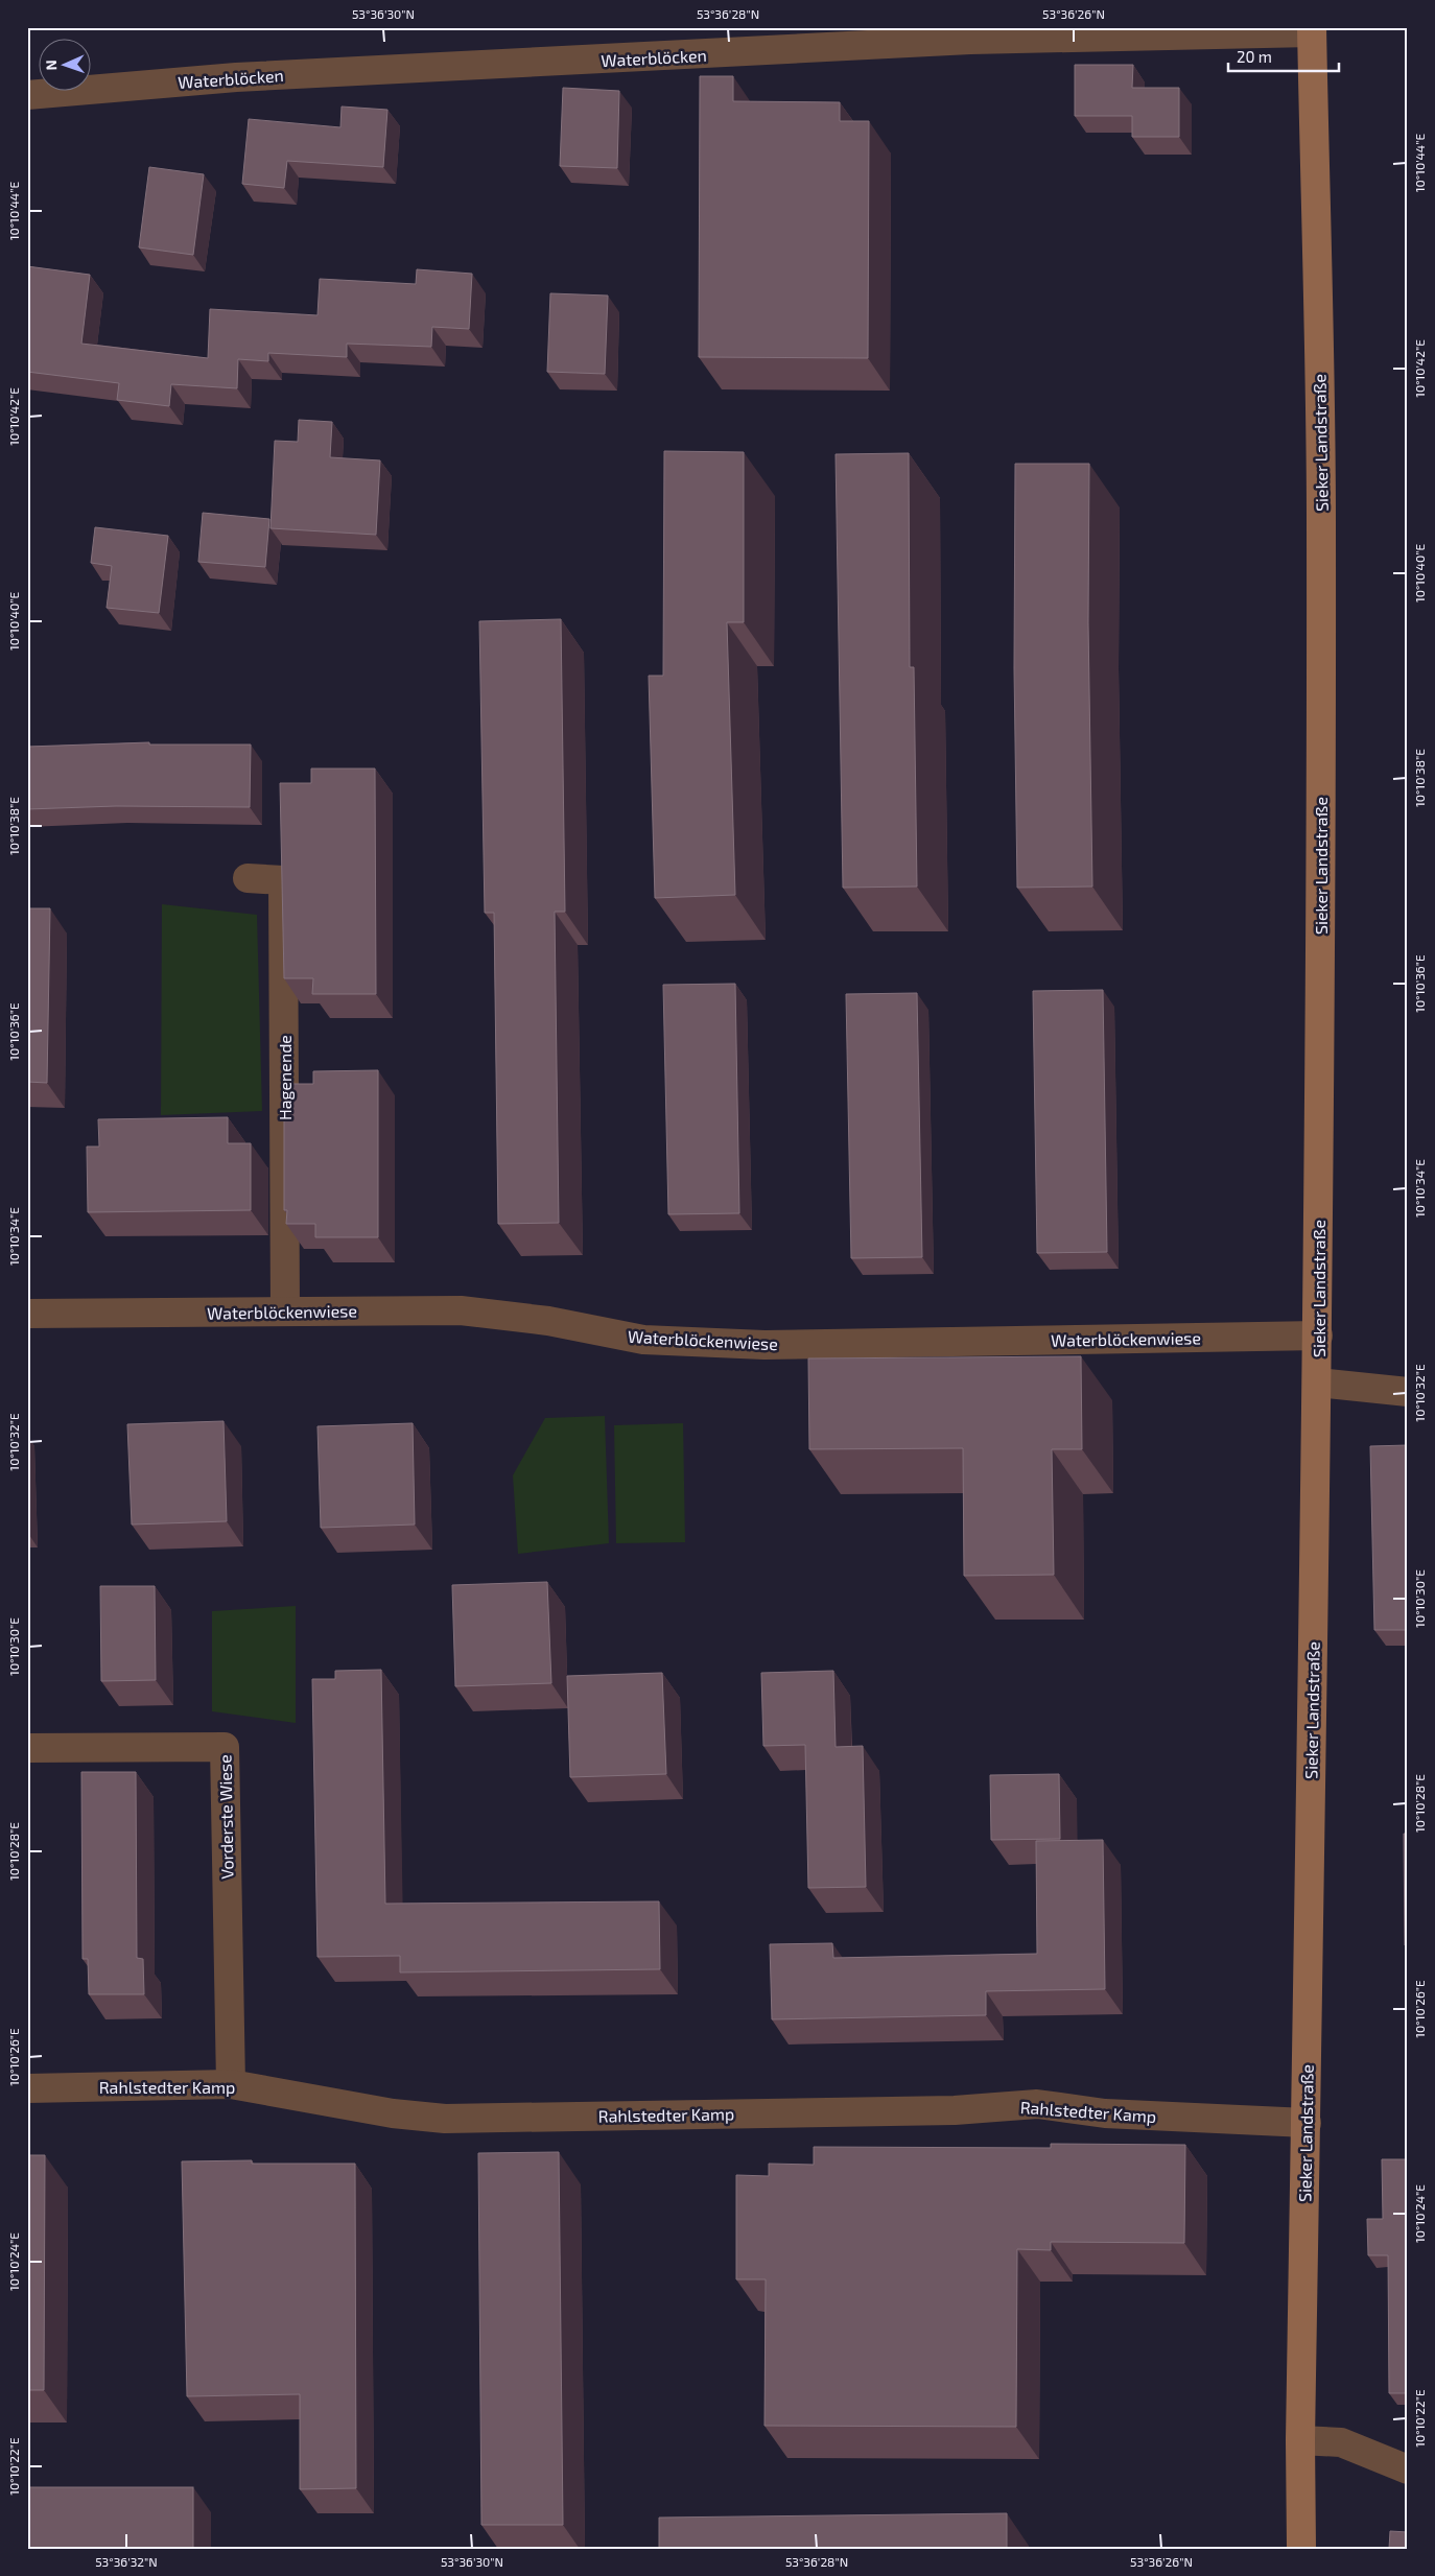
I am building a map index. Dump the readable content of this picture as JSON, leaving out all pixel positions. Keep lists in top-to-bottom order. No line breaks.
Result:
{"streets":{"main road":["Sieker Landstraße"],"street":["Waterblöcken","Hagenende","Waterblöckenwiese","Vorderste Wiese","Rahlstedter Kamp"]},"crossings":[["Waterblöcken","Sieker Landstraße"],["Sieker Landstraße","Waterblöckenwiese"],["Sieker Landstraße","Rahlstedter Kamp"],["Hagenende","Waterblöckenwiese"],["Vorderste Wiese","Rahlstedter Kamp"]],"scale_bar":"20 m","north":"left","coordinates":["53°36'30\"N","53°36'28\"N","53°36'26\"N","10°10'44\"E","10°10'42\"E","10°10'40\"E","10°10'38\"E","10°10'36\"E","10°10'34\"E","10°10'32\"E","10°10'30\"E","10°10'28\"E","10°10'26\"E","10°10'24\"E","10°10'22\"E","53°36'32\"N"]}
